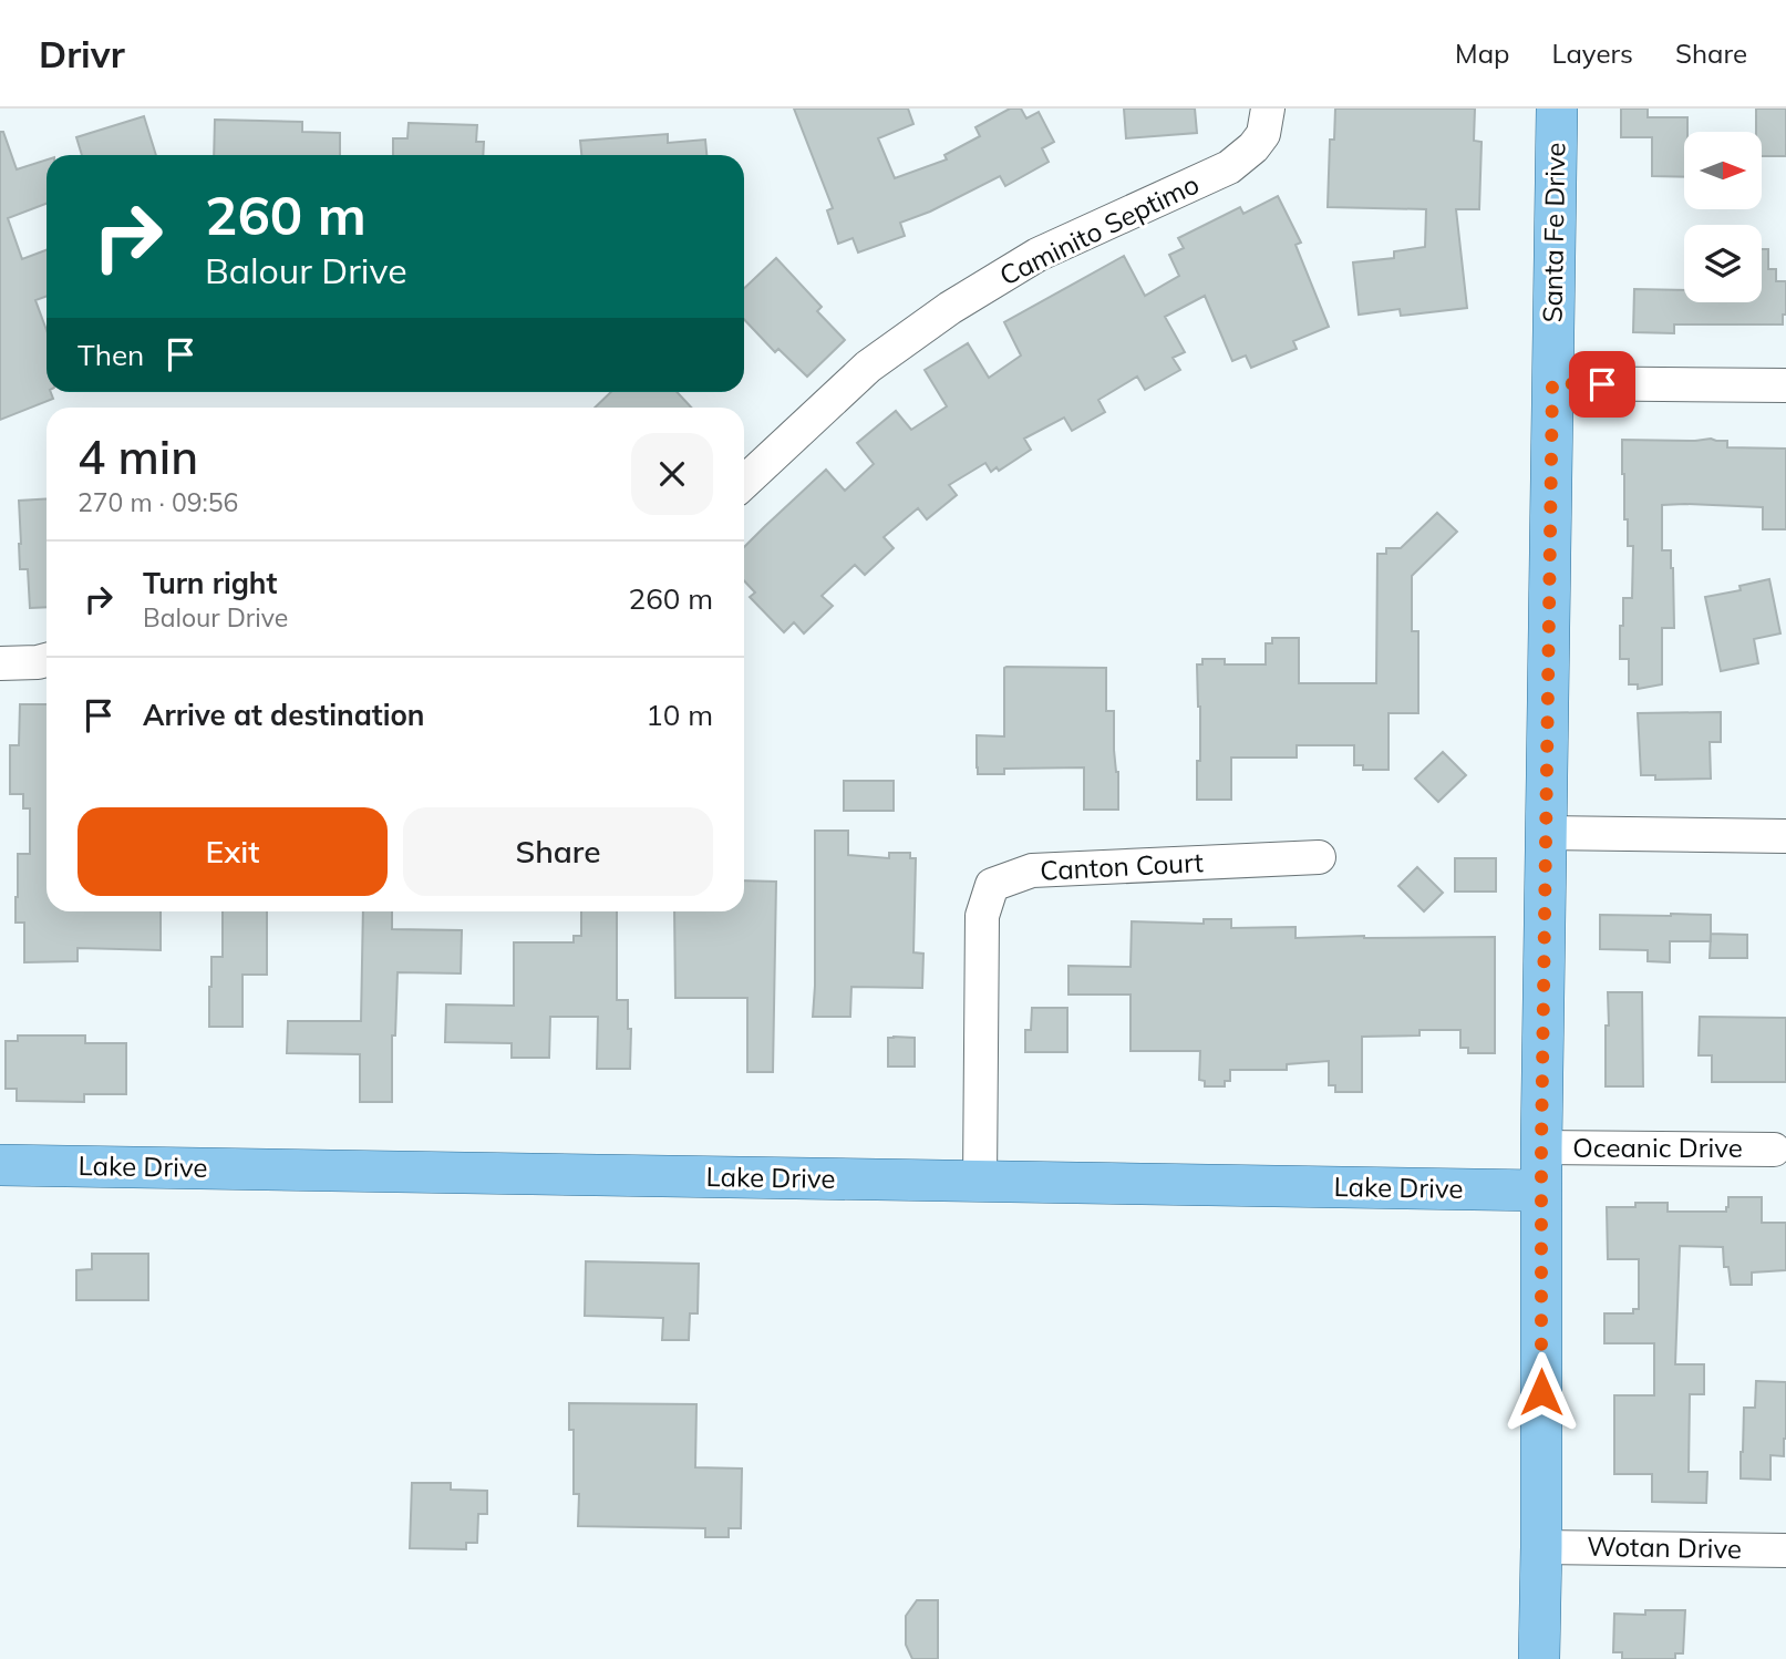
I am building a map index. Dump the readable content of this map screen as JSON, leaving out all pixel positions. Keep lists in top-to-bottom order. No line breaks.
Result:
{"streets":{"main road":["Santa Fe Drive","Lake Drive"],"street":["Caminito Septimo","Canton Court","Oceanic Drive","Wotan Drive"]},"crossings":[["Santa Fe Drive","Oceanic Drive"],["Santa Fe Drive","Lake Drive"],["Santa Fe Drive","Wotan Drive"],["Canton Court","Lake Drive"]],"north":"right","page":{"header":"Drivr","nav":["Map","Layers","Share"],"turn":["260 m","Balour Drive"],"then":"Then","heading":["4 min","270 m · 09:56"],"list":[{"name":"Turn right","note":"Balour Drive","value":"260 m"},{"name":"Arrive at destination","value":"10 m"}],"buttons":["Exit","Share"]}}
